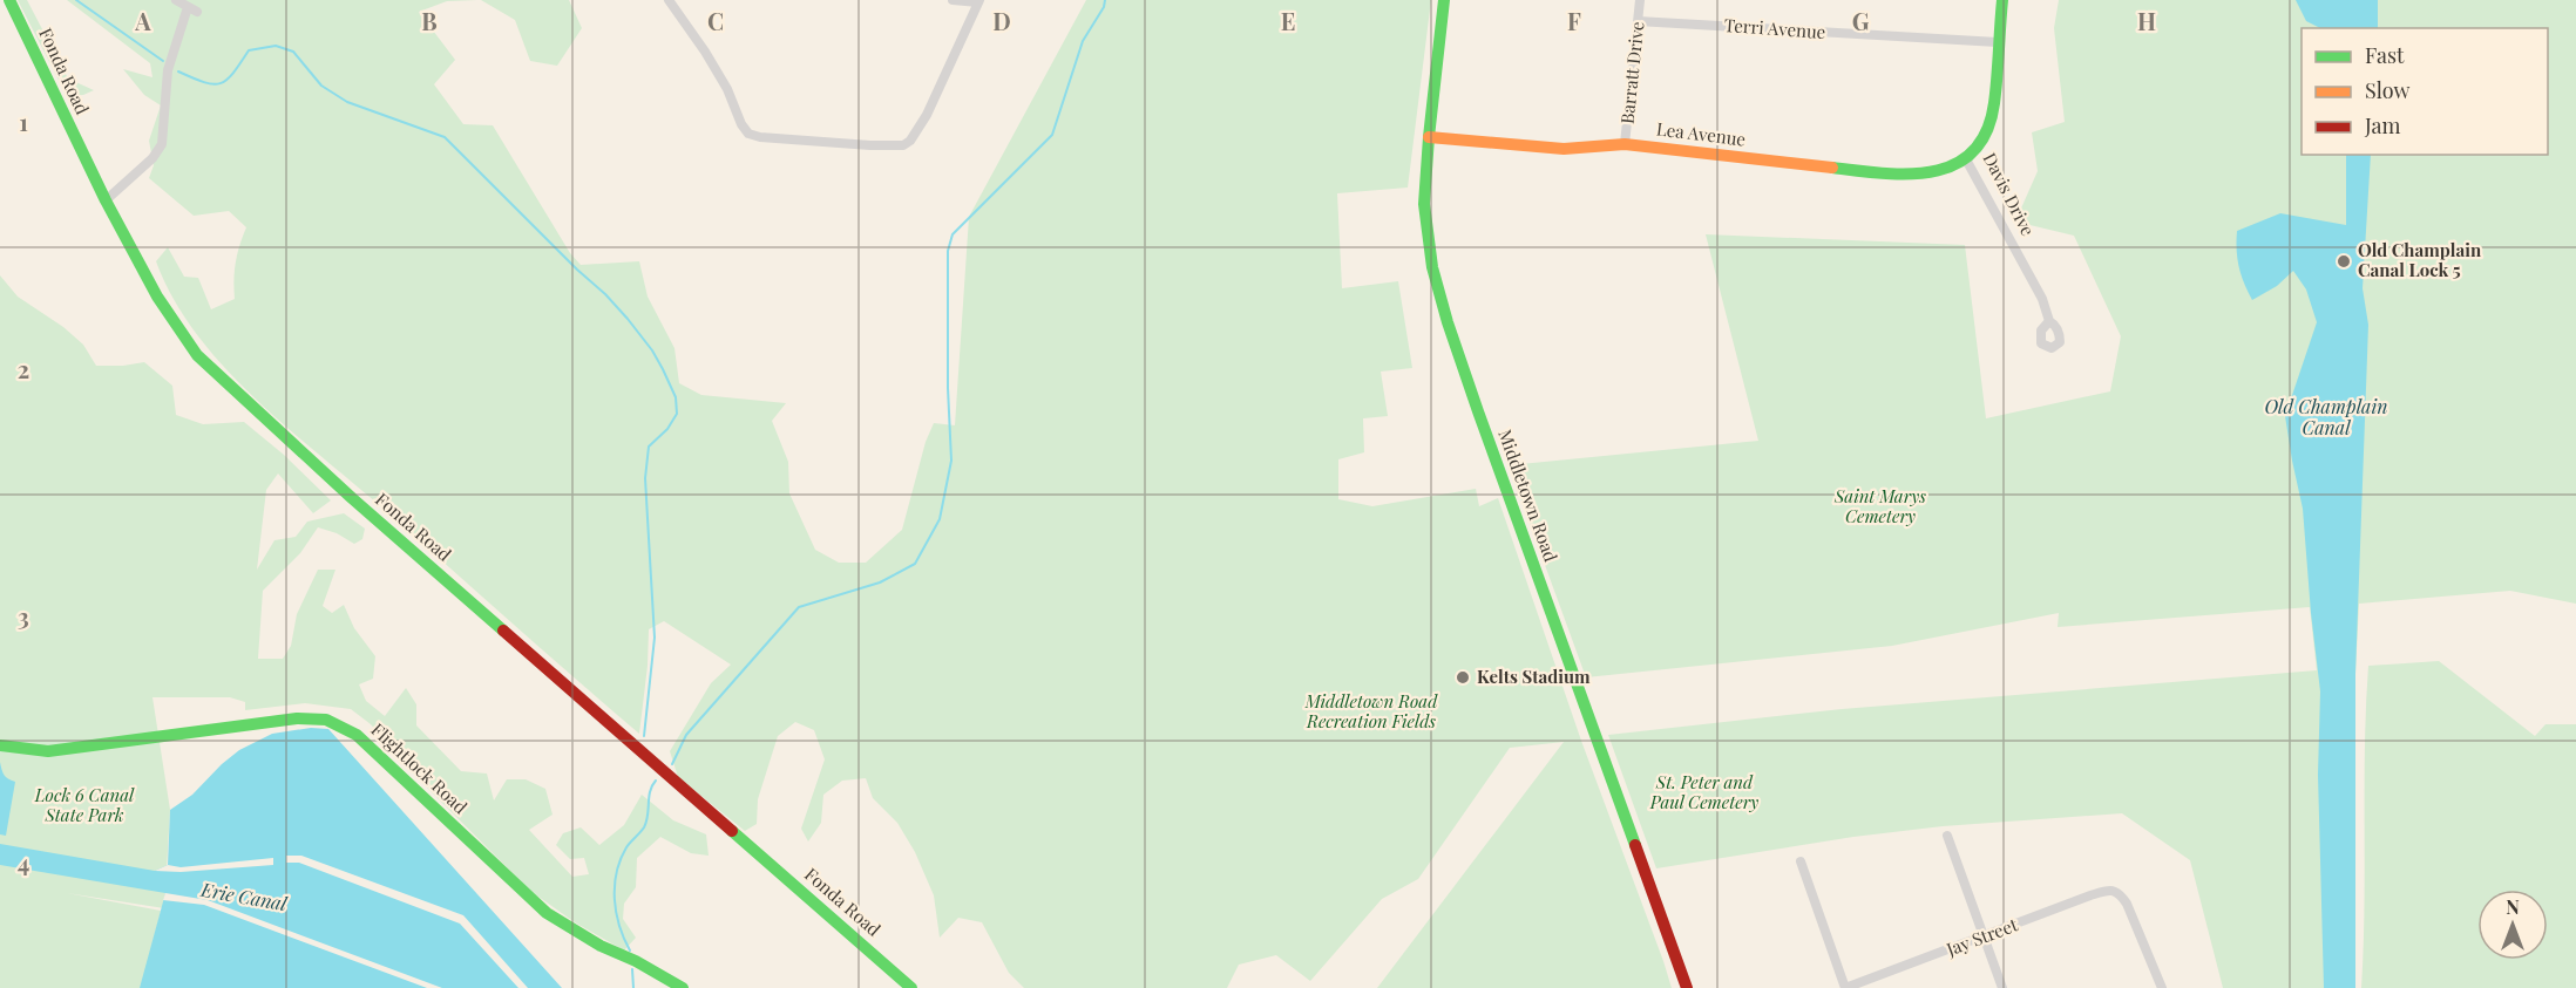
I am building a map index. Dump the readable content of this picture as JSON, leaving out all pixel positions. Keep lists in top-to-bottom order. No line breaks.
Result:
{"streets":{"street":["Terri Avenue","Fonda Road","Barratt Drive","Lea Avenue","Davis Drive","Middletown Road","Flightlock Road","Jay Street"]},"crossings":[["Terri Avenue","Barratt Drive"],["Terri Avenue","Davis Drive"],["Barratt Drive","Lea Avenue"],["Lea Avenue","Davis Drive"],["Lea Avenue","Middletown Road"]],"water":["Old Champlain Canal","Erie Canal"],"parks":["Saint Marys Cemetery","Middletown Road Recreation Fields","St. Peter and Paul Cemetery","Lock 6 Canal State Park"],"places":["Old Champlain Canal Lock 5","Kelts Stadium"],"legend":["Fast","Slow","Jam"],"north":"top","grid":{"columns":["A","B","C","D","E","F","G","H"],"rows":["1","2","3","4"]}}
